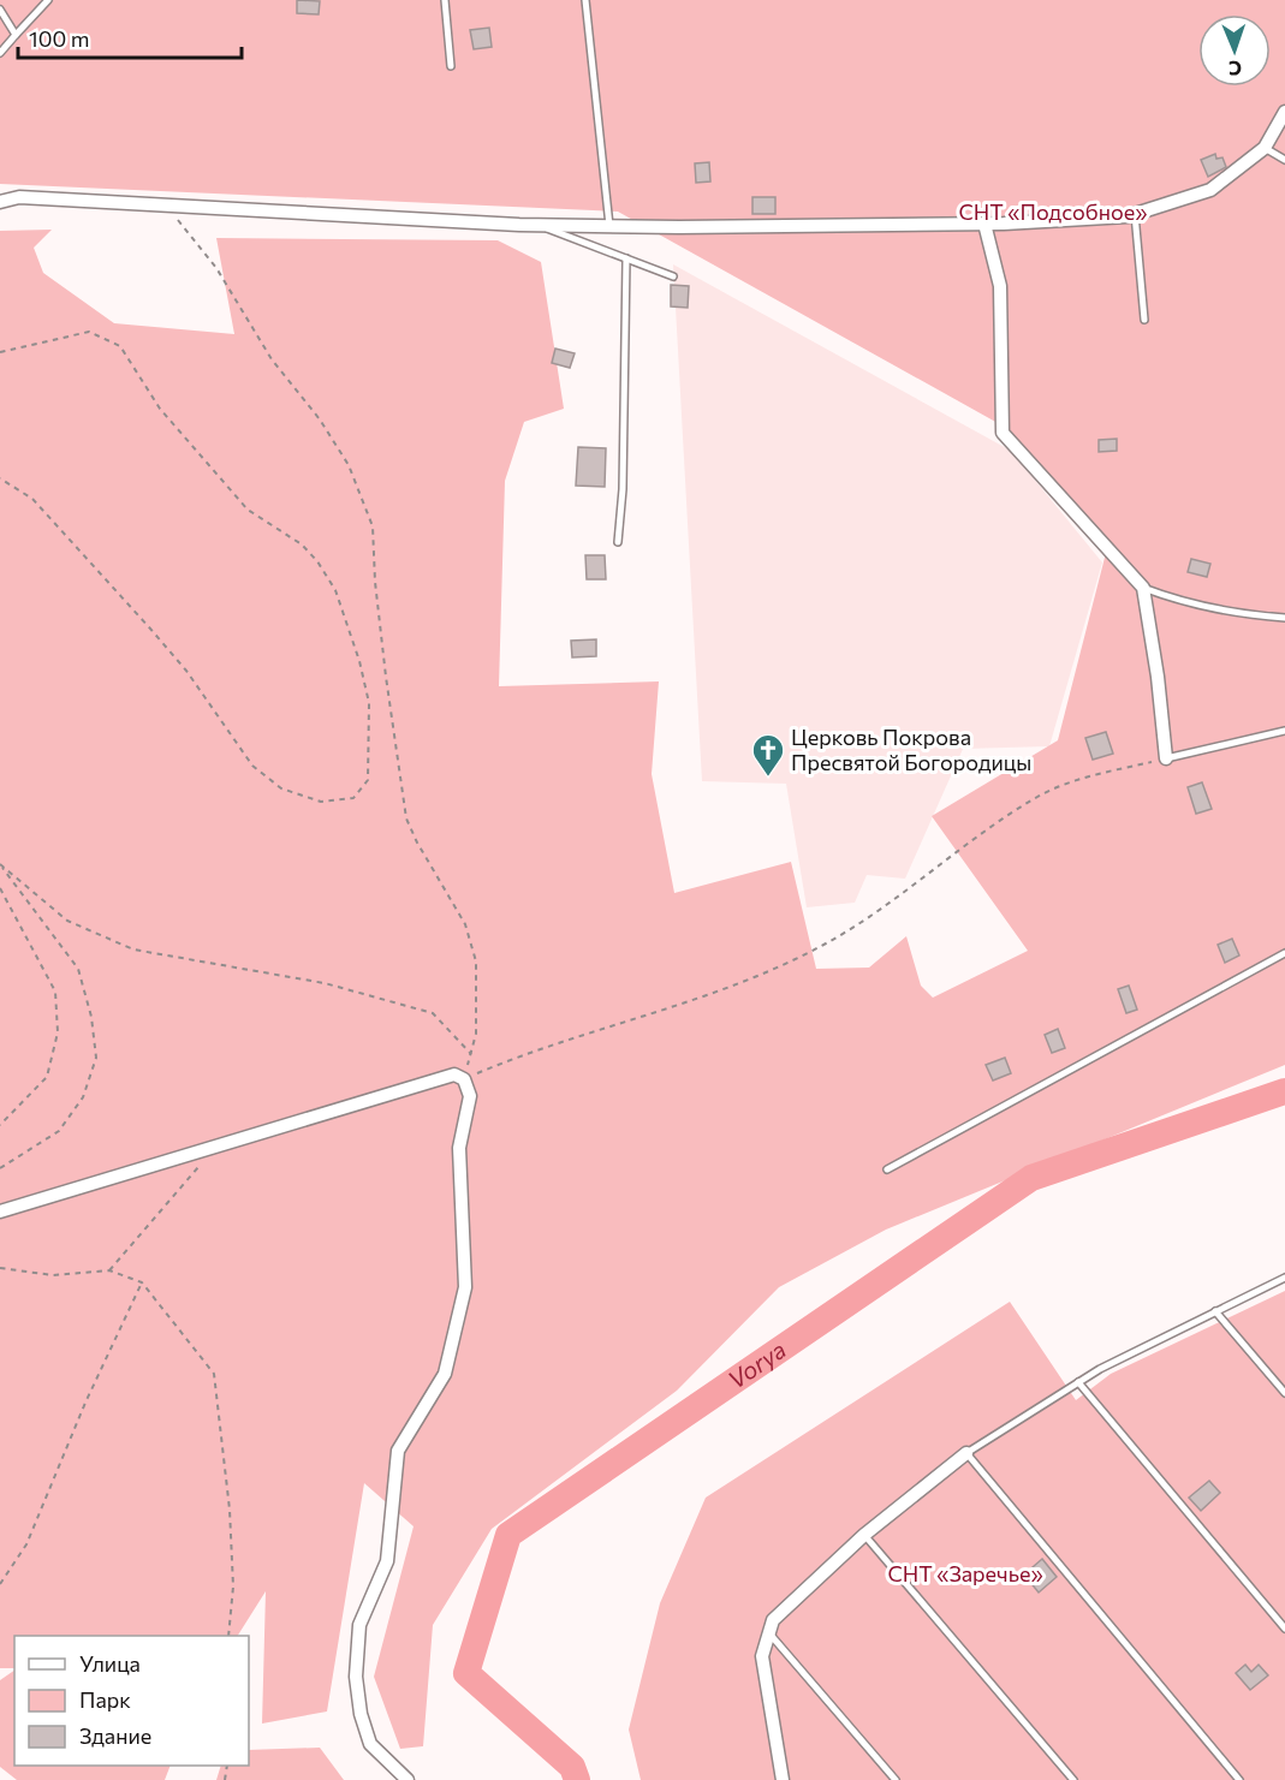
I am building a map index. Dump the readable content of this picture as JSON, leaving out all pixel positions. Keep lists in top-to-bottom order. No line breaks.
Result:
{"water":["Vorya"],"parks":["СНТ «Подсобное»","СНТ «Заречье»"],"places":{"church":["Церковь Покрова Пресвятой Богородицы"]},"legend":["Улица","Парк","Здание"],"scale_bar":"100 m","north":"bottom"}
